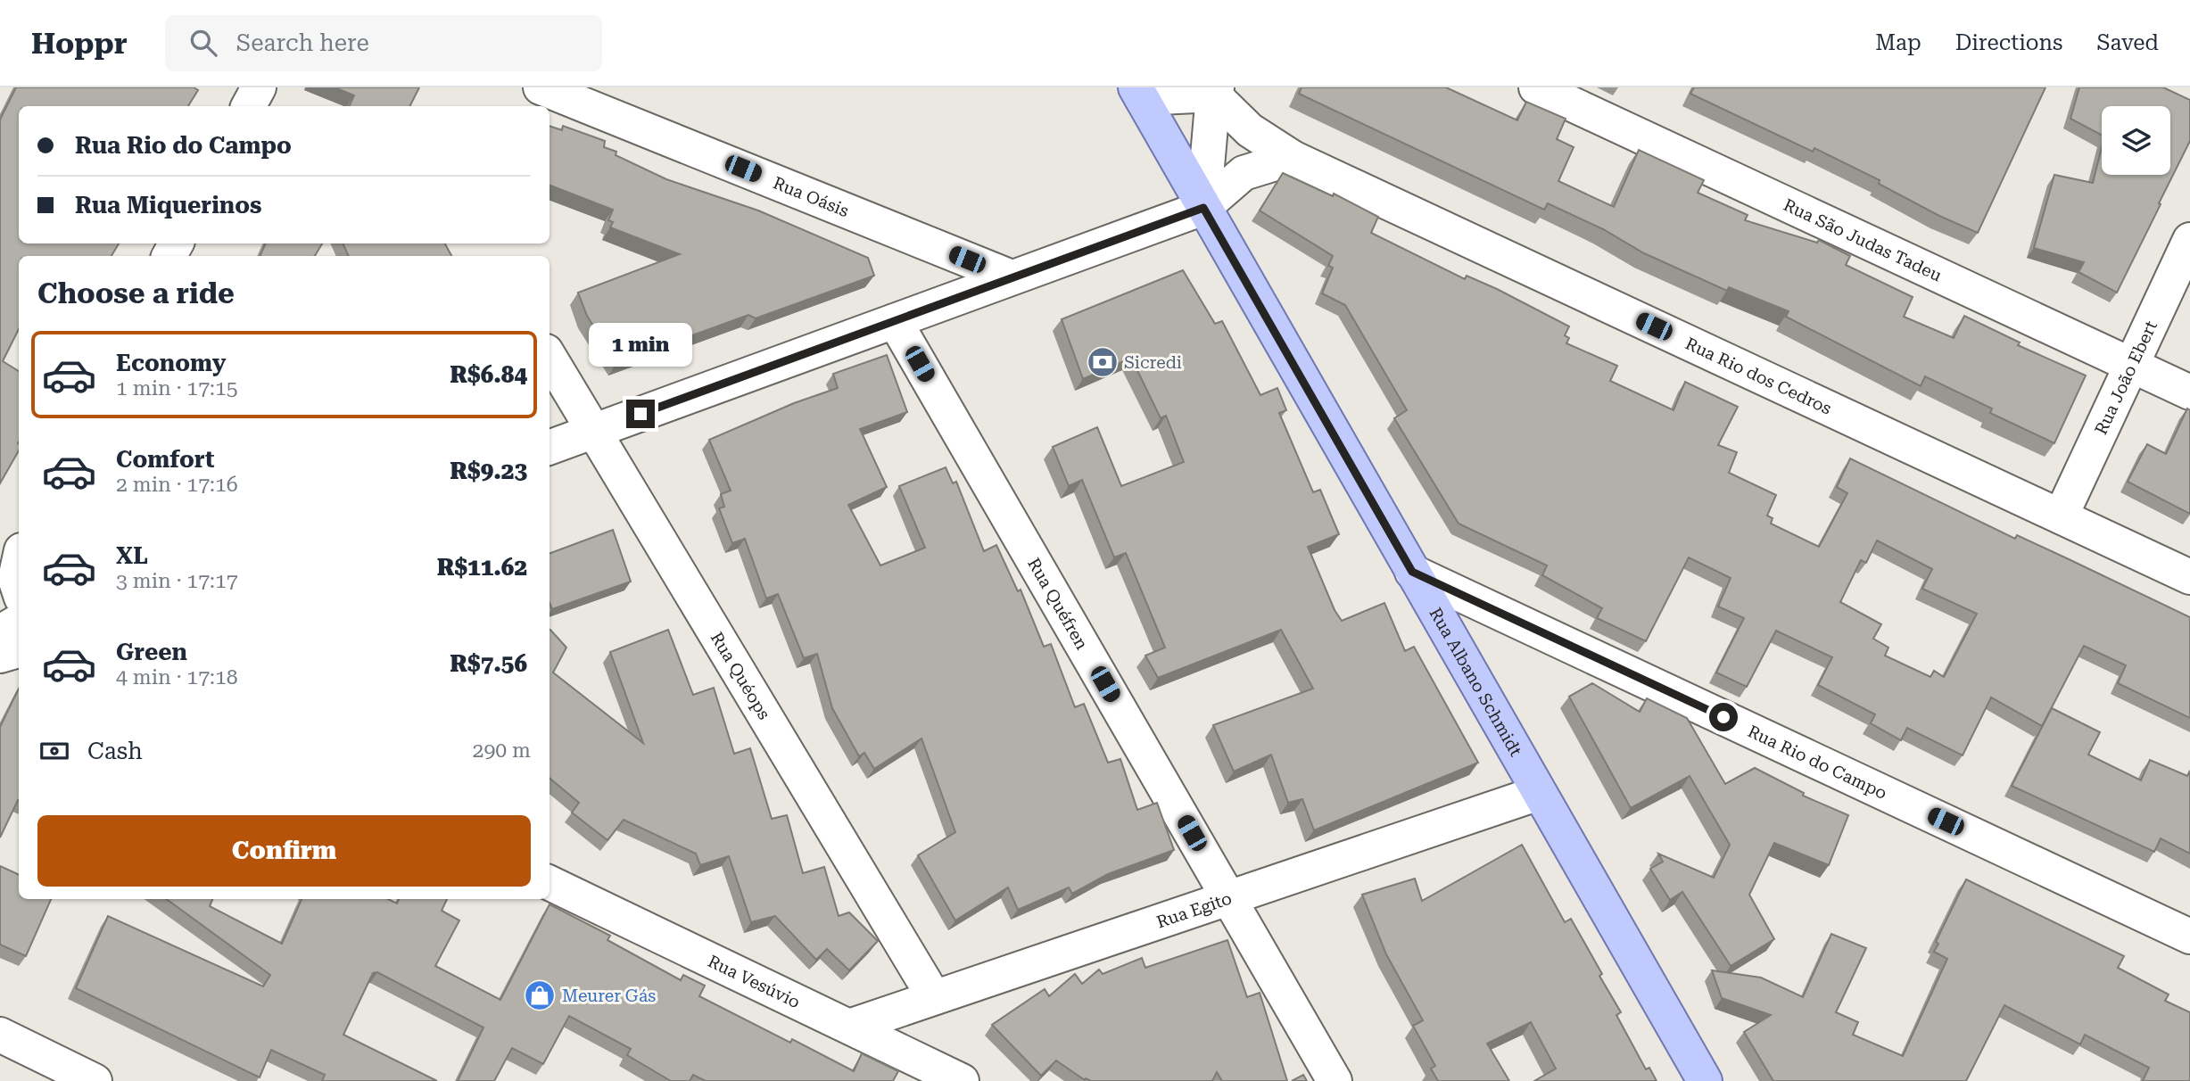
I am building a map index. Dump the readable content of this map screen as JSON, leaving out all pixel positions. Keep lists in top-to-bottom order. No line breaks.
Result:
{"streets":{"main road":["Rua Albano Schmidt"],"street":["Rua Oásis","Rua São Judas Tadeu","Rua Rio dos Cedros","Rua João Ebert","Rua Quéfren","Rua Quéops","Rua Rio do Campo","Rua Egito","Rua Vesúvio"]},"crossings":[["Rua São Judas Tadeu","Rua João Ebert"],["Rua Rio dos Cedros","Rua João Ebert"],["Rua Quéfren","Rua Egito"],["Rua Quéops","Rua Egito"],["Rua Albano Schmidt","Rua Rio do Campo"],["Rua Albano Schmidt","Rua Egito"],["Rua Egito","Rua Vesúvio"]],"places":{"bank":["Sicredi"],"shop":["Meurer Gás"]},"page":{"header":"Hoppr","search":"Search here","nav":["Map","Directions","Saved"],"banner":["Rua Rio do Campo","Rua Miquerinos"],"heading":"Choose a ride","bubble":"1 min","list":[{"name":"Economy","note":"1 min · 17:15","value":"R$6.84"},{"name":"Comfort","note":"2 min · 17:16","value":"R$9.23"},{"name":"XL","note":"3 min · 17:17","value":"R$11.62"},{"name":"Green","note":"4 min · 17:18","value":"R$7.56"}],"pay":["Cash","290 m"],"buttons":"Confirm"}}
